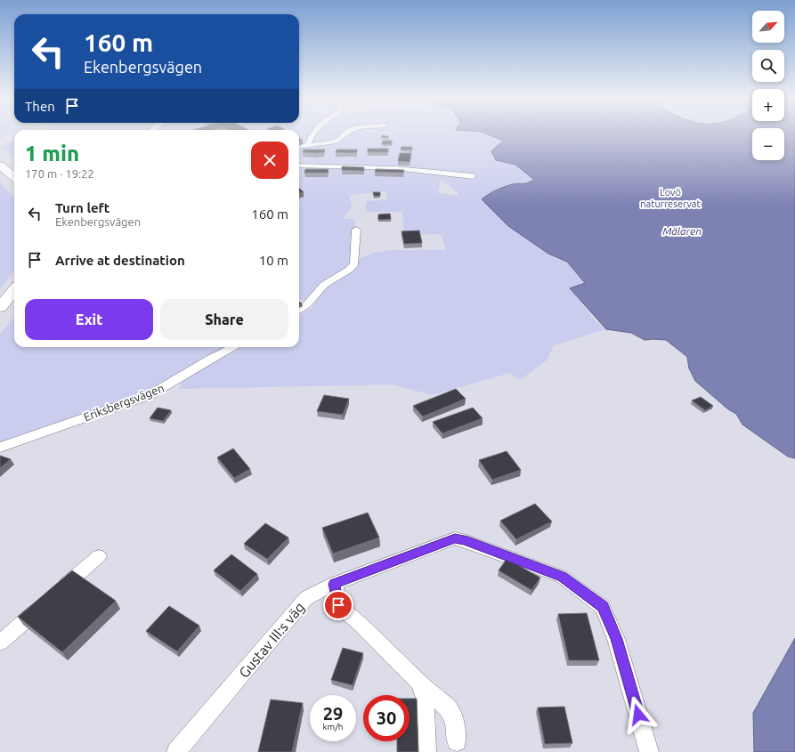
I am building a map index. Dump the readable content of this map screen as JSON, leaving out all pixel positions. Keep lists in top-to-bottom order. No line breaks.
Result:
{"streets":{"street":["Eriksbergsvägen","Gustav III:s väg"]},"water":["Mälaren"],"parks":["Lovö naturreservat"],"north":"top right","page":{"map_buttons":["+","−"],"turn":["160 m","Ekenbergsvägen"],"then":"Then","heading":["1 min","170 m · 19:22"],"list":[{"name":"Turn left","note":"Ekenbergsvägen","value":"160 m"},{"name":"Arrive at destination","value":"10 m"}],"buttons":["Exit","Share"],"speed":"29 km/h","limit":"30"}}
